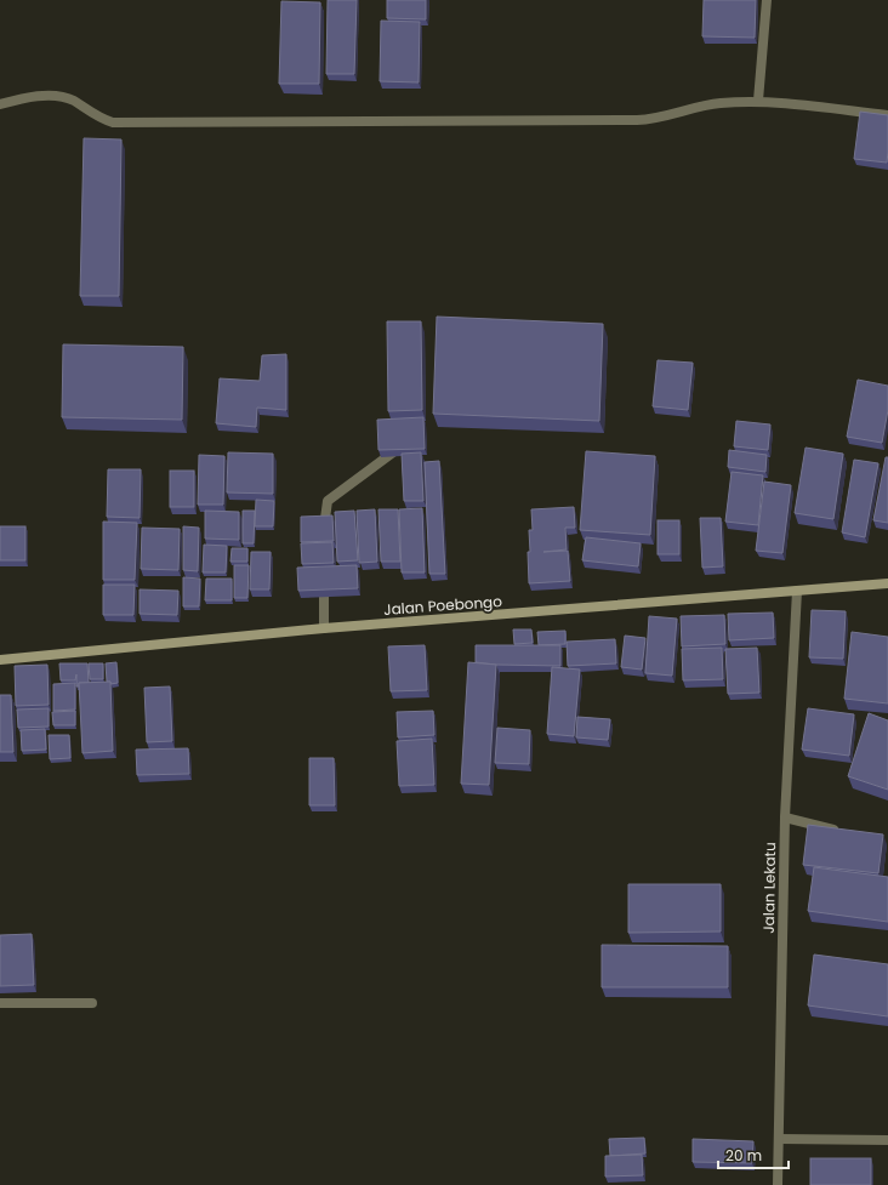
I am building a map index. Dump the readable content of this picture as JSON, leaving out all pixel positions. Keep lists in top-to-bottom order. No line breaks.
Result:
{"streets":{"main road":["Jalan Poebongo"],"street":["Jalan Lekatu"]},"crossings":[["Jalan Poebongo","Jalan Lekatu"]],"scale_bar":"20 m"}
